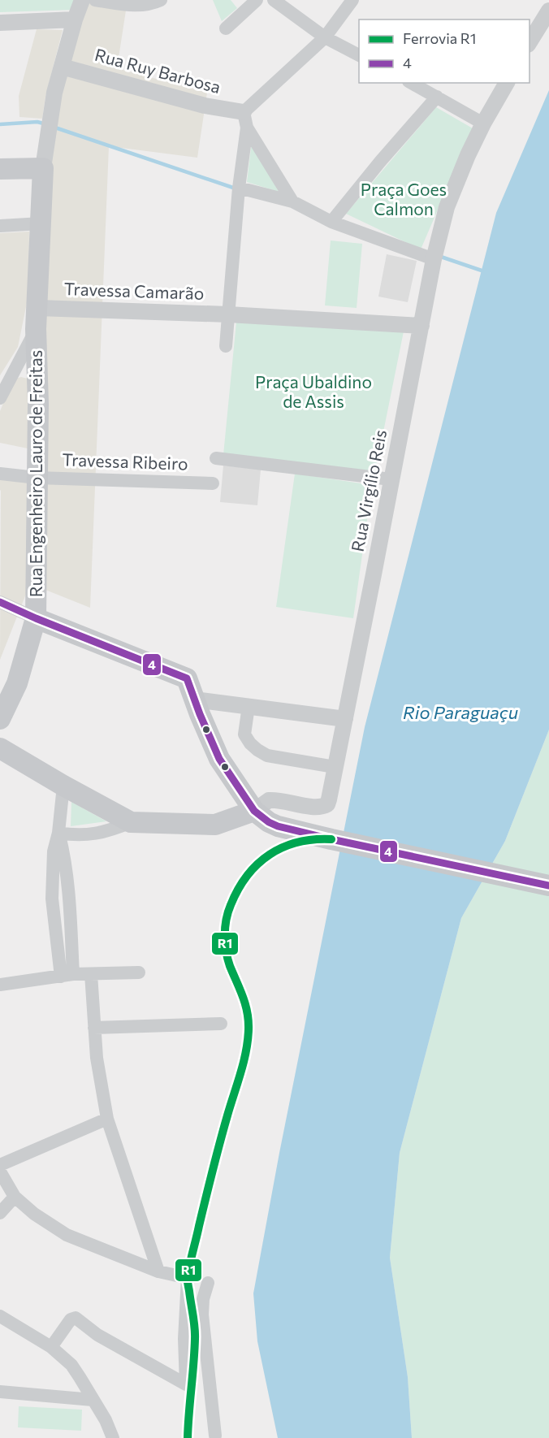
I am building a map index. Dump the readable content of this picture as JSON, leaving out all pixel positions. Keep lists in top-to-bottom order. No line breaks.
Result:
{"streets":{"main road":["Rua Engenheiro Lauro de Freitas"],"street":["Rua Ruy Barbosa","Travessa Camarão","Travessa Ribeiro","Rua Virgílio Reis"]},"crossings":[["Travessa Camarão","Rua Engenheiro Lauro de Freitas"],["Travessa Ribeiro","Rua Engenheiro Lauro de Freitas"]],"water":["Rio Paraguaçu"],"parks":["Praça Goes Calmon","Praça Ubaldino de Assis"],"lines":["transit line 4","rail line R1"],"legend":["Ferrovia R1","4"]}
